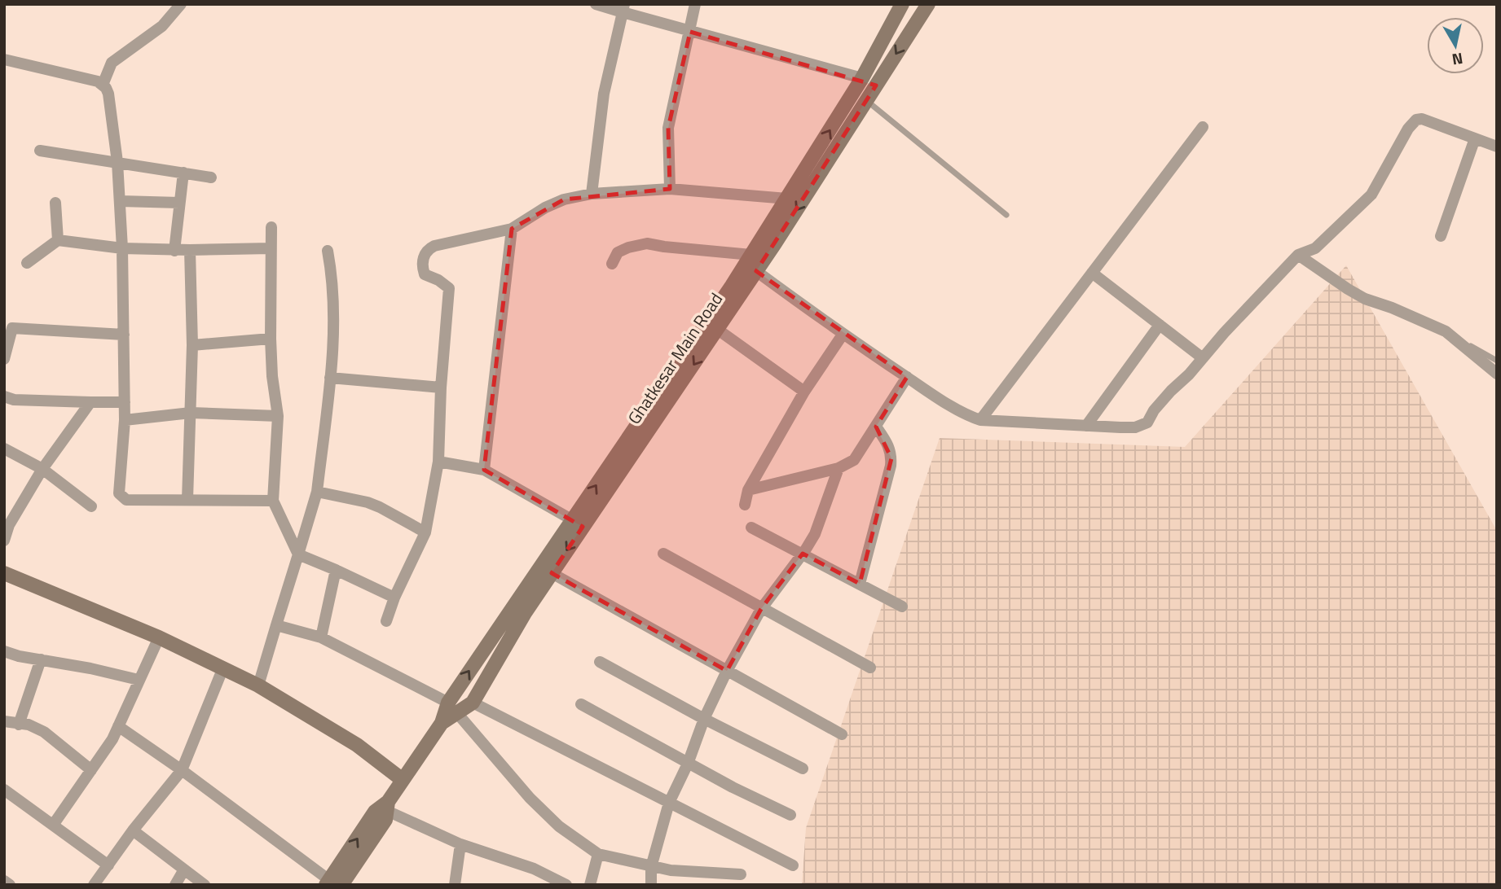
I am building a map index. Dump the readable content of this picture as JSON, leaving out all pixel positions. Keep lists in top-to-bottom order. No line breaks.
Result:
{"streets":{"main road":["Ghatkesar Main Road"]},"north":"bottom"}
